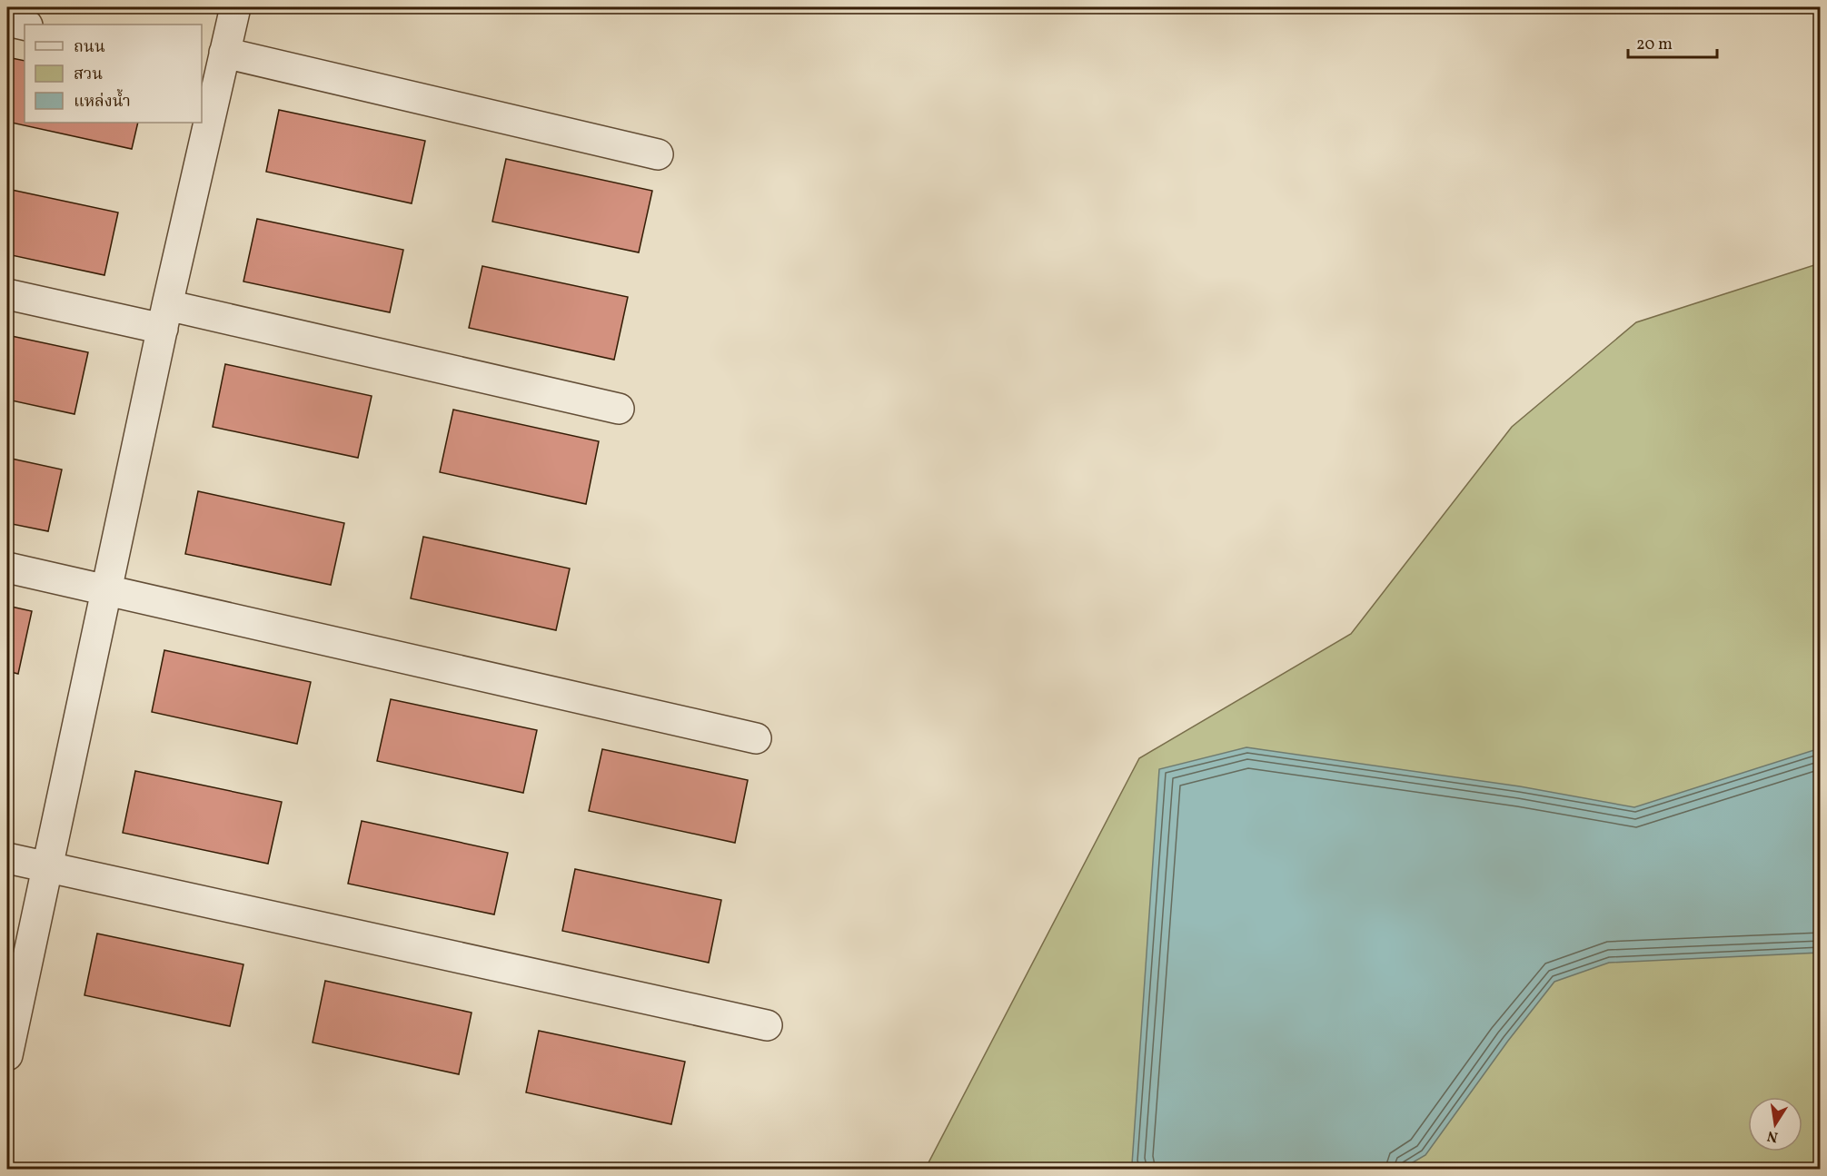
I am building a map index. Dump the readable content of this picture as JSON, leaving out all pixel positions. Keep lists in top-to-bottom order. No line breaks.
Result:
{"legend":["ถนน","สวน","แหล่งน้ำ"],"scale_bar":"20 m","north":"bottom"}
